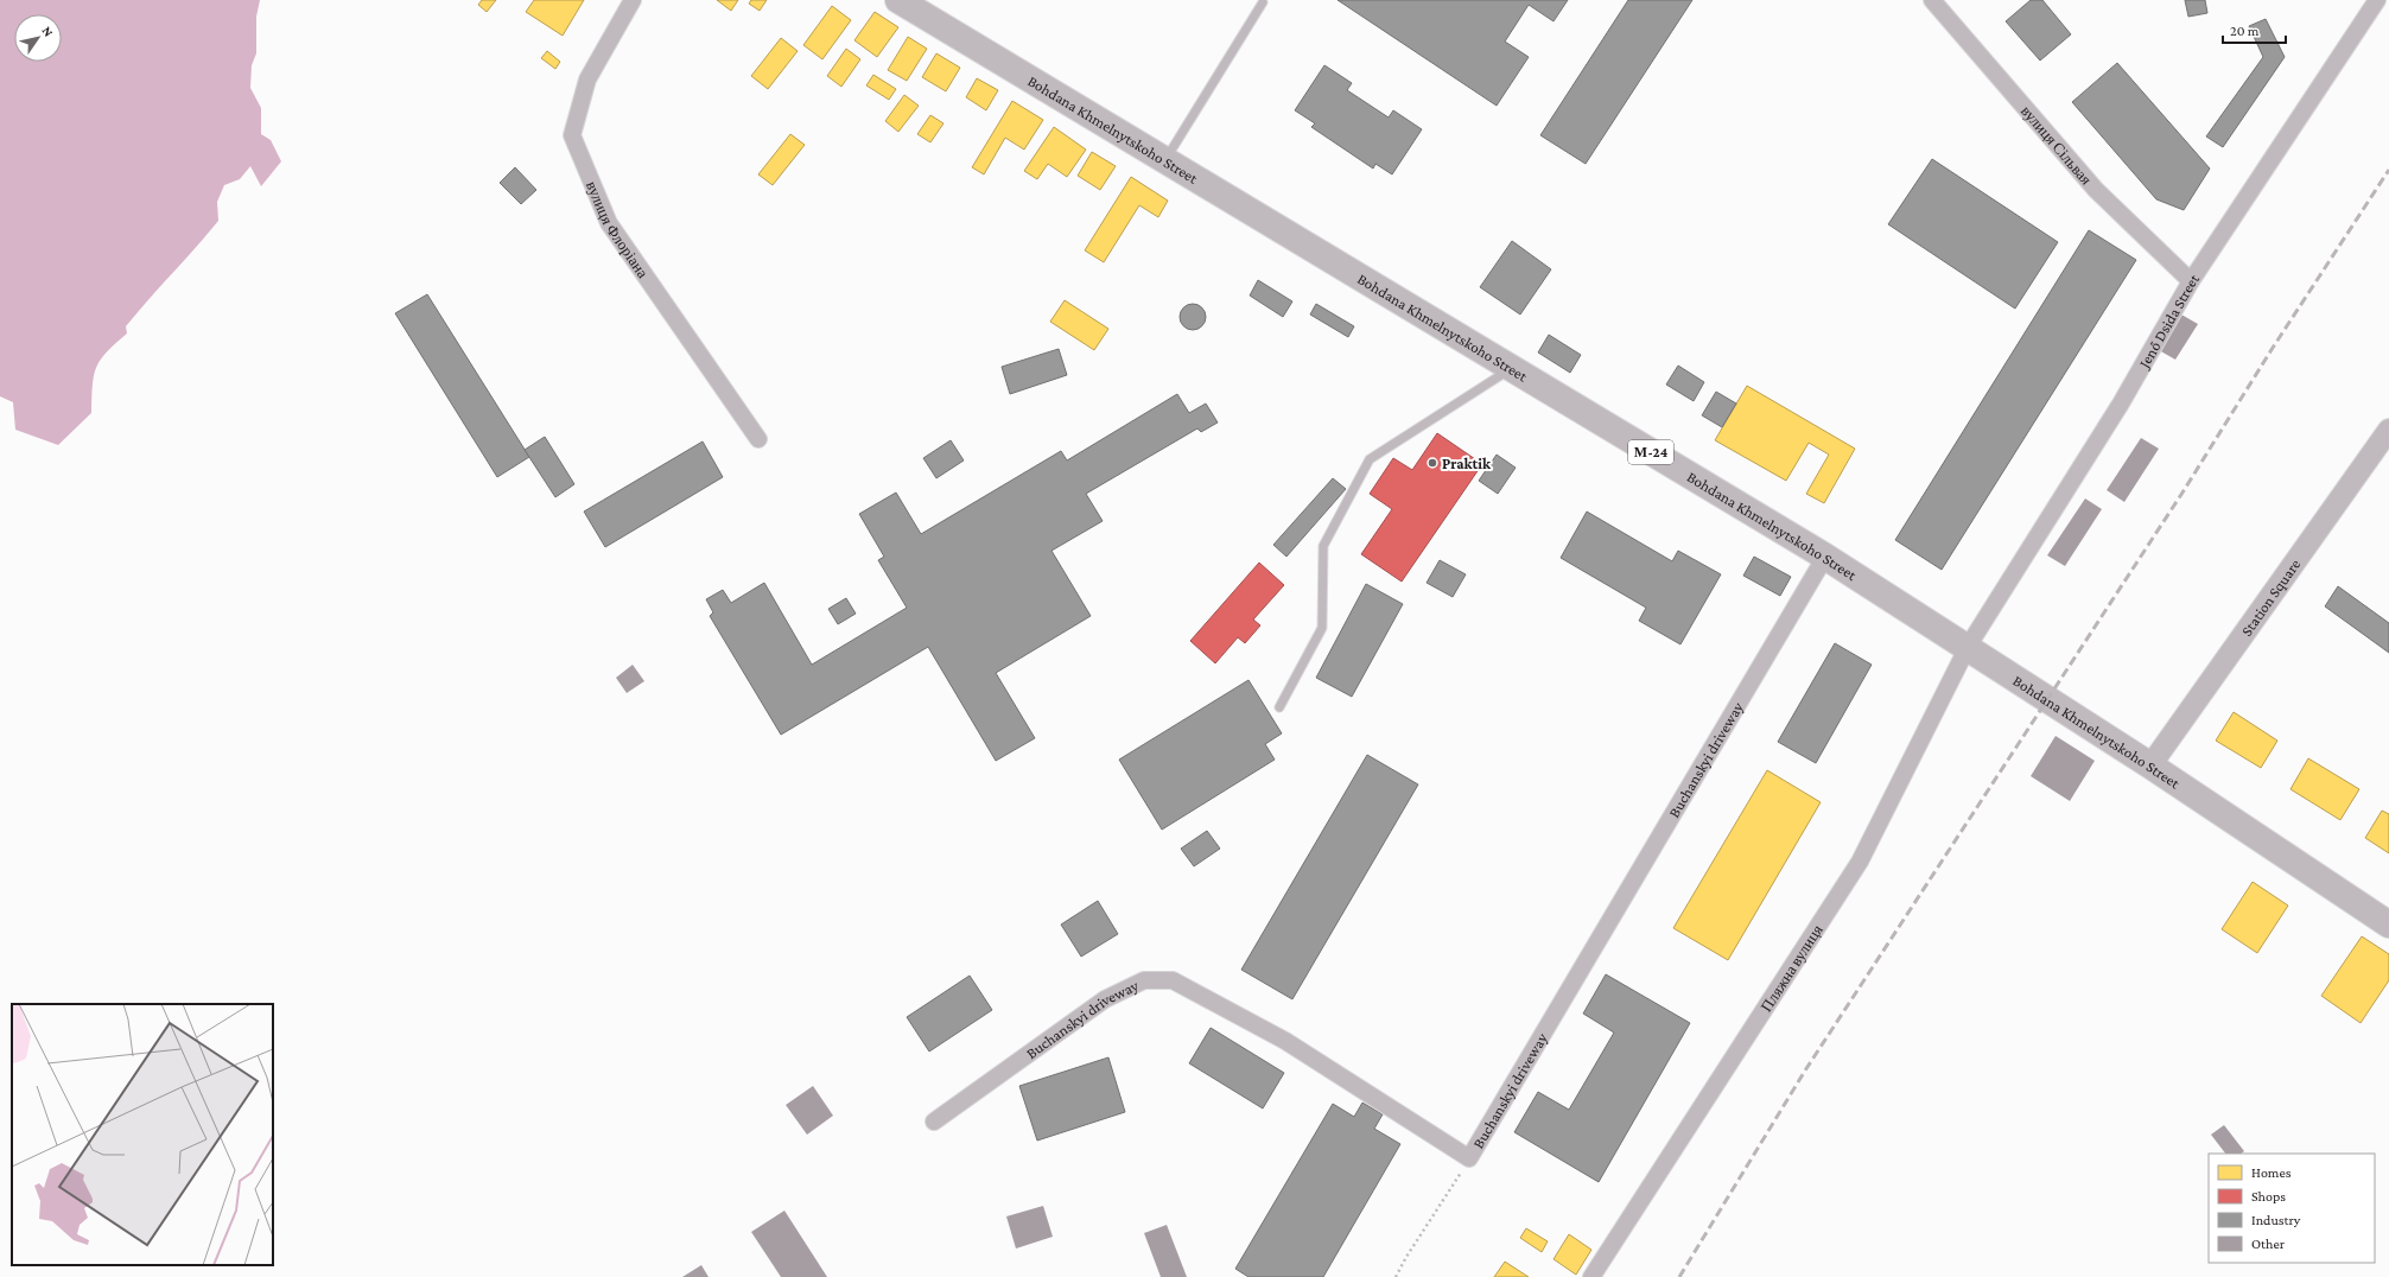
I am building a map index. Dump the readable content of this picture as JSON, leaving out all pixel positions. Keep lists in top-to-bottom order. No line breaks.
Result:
{"streets":{"highway":["Bohdana Khmelnytskoho Street","М-24"],"street":["вулиця Сільвая","вулиця Флоріана","Jenő Dsida Street","Station Square","Buchanskyi driveway","Пляжна вулиця"]},"crossings":[["Bohdana Khmelnytskoho Street","Jenő Dsida Street"],["Bohdana Khmelnytskoho Street","Station Square"],["Bohdana Khmelnytskoho Street","Buchanskyi driveway"],["Bohdana Khmelnytskoho Street","Пляжна вулиця"],["вулиця Сільвая","Jenő Dsida Street"],["Jenő Dsida Street","Пляжна вулиця"]],"places":["Praktik"],"legend":["Homes","Shops","Industry","Other"],"scale_bar":"20 m","north":"top right"}
